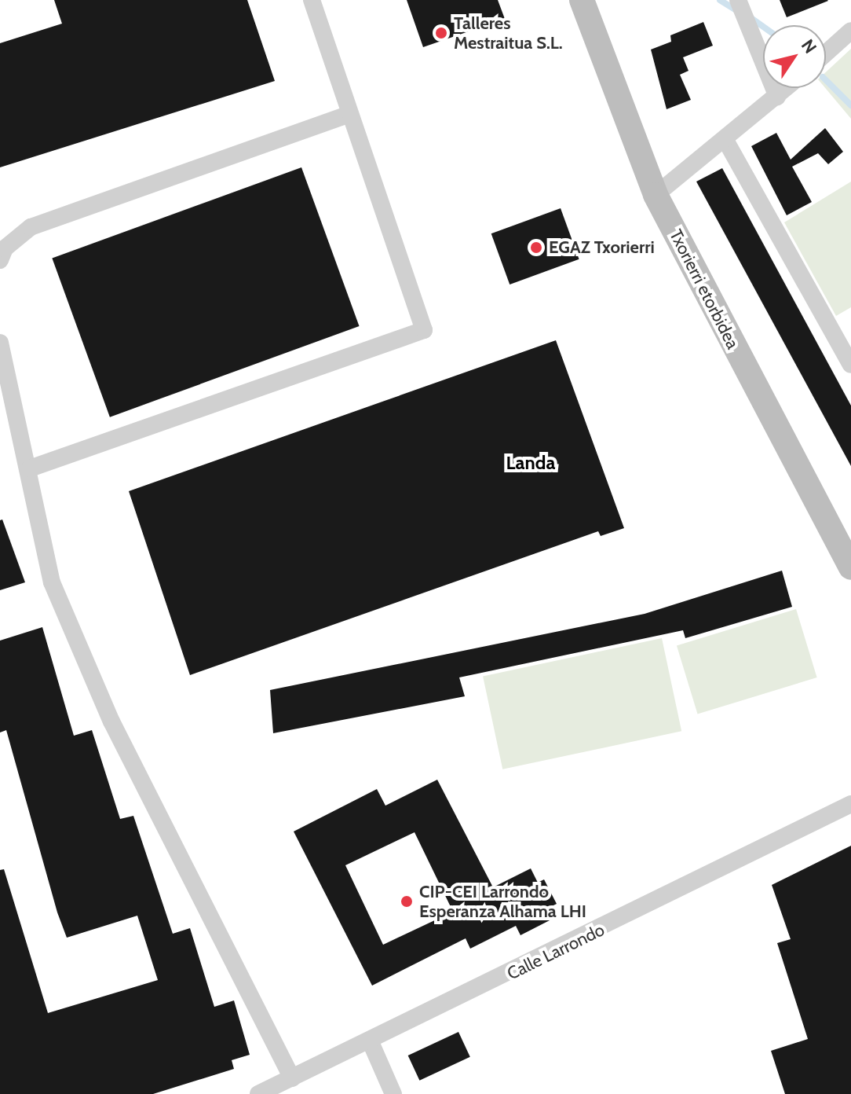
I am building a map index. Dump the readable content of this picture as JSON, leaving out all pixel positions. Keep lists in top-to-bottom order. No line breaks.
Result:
{"streets":{"street":["Txorierri etorbidea","Calle Larrondo"]},"districts":["Landa"],"places":["Talleres Mestraitua S.L.","EGAZ Txorierri","CIP-CEI Larrondo Esperanza Alhama LHI"],"north":"top right"}
